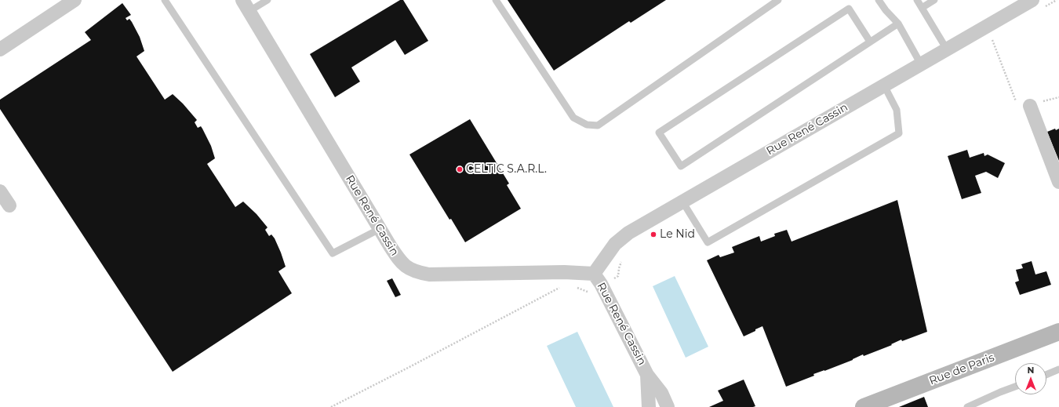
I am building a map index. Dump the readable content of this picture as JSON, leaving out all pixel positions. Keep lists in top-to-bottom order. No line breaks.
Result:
{"streets":{"street":["Rue René Cassin","Rue de Paris"]},"places":["CELTIC S.A.R.L.","Le Nid"],"north":"top"}
